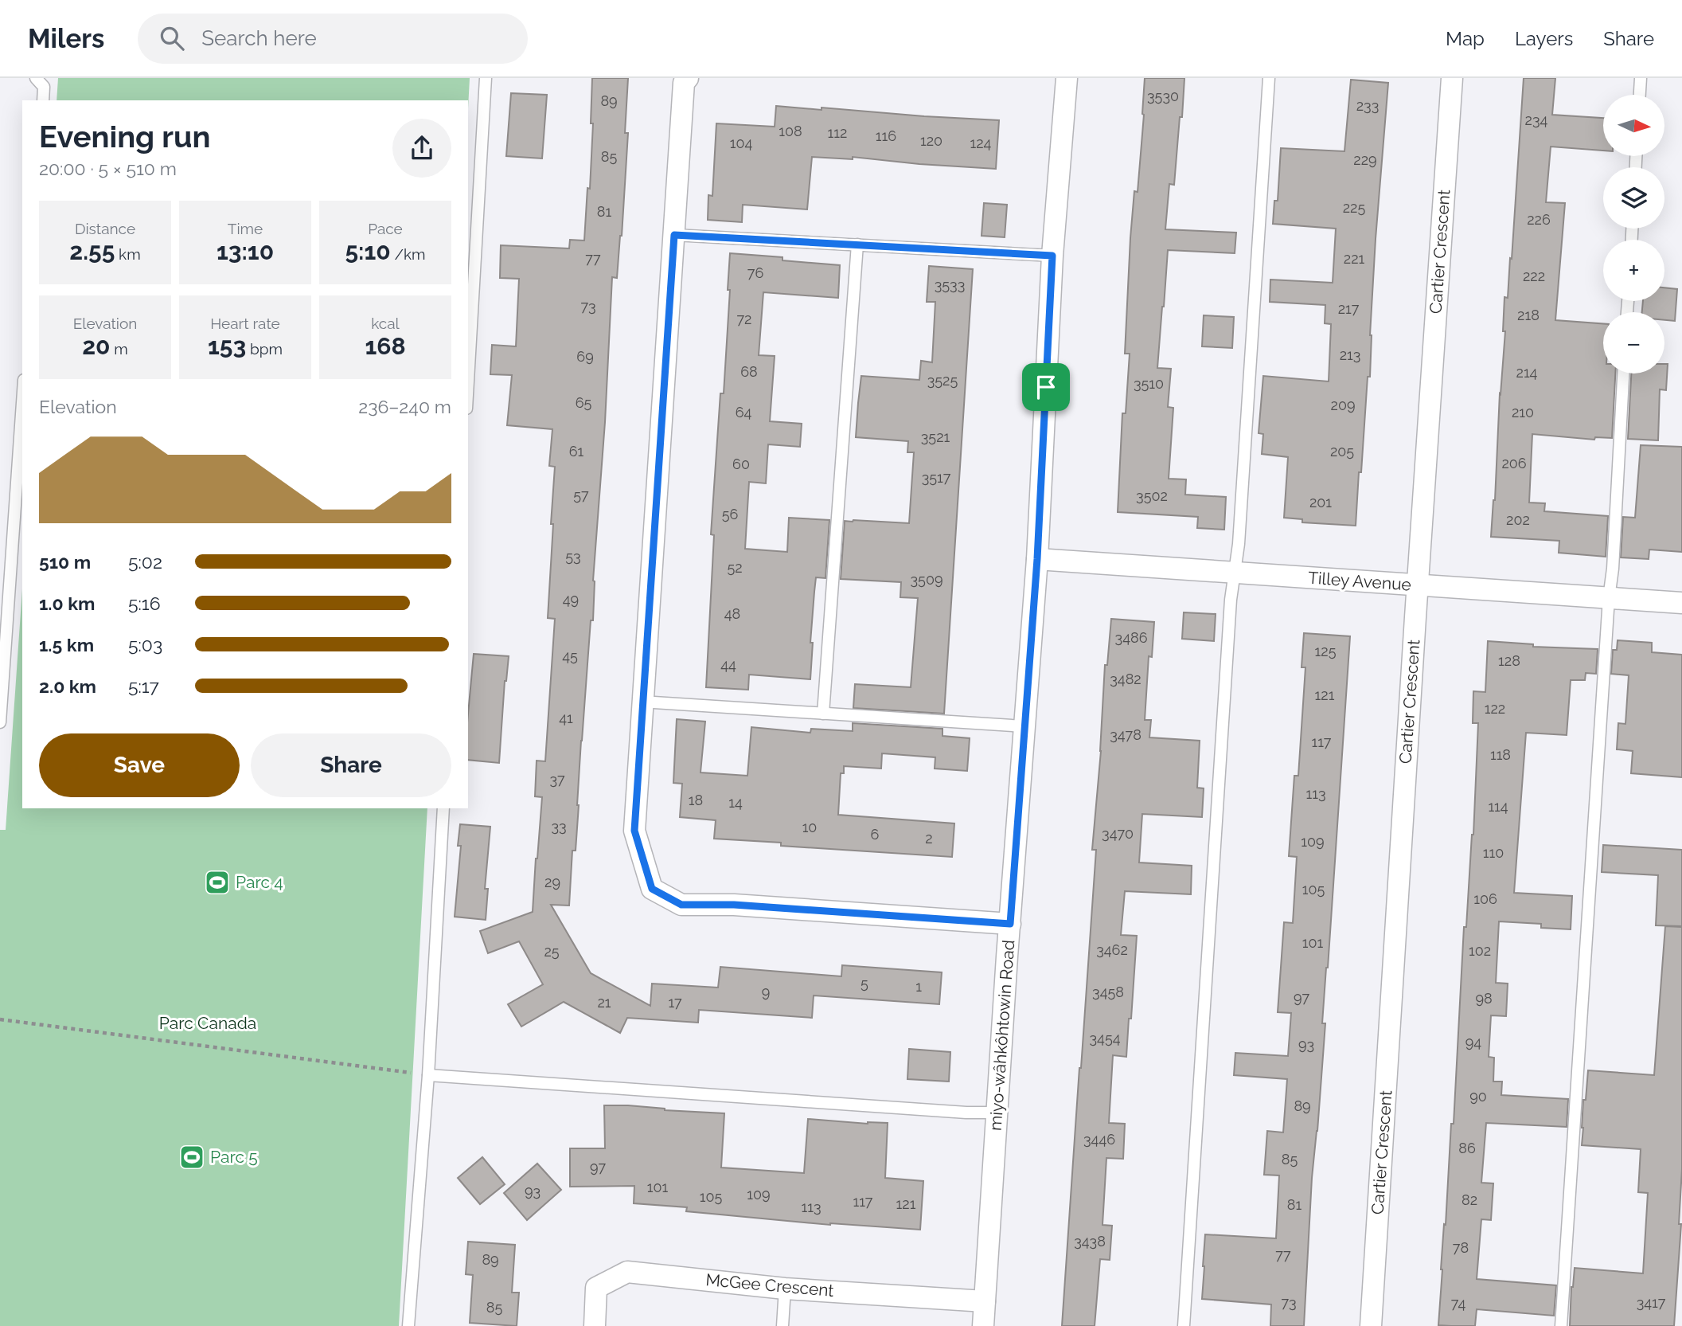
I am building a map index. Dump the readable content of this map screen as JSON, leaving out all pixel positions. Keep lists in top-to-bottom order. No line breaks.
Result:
{"streets":{"street":["Cartier Crescent","Tilley Avenue","miyo-wâhkôhtowin Road","McGee Crescent"]},"crossings":[["Cartier Crescent","Tilley Avenue"],["Tilley Avenue","miyo-wâhkôhtowin Road"],["miyo-wâhkôhtowin Road","McGee Crescent"]],"parks":["Parc Canada"],"places":{"sports":["Parc 4","Parc 5"]},"house_numbers":["3530","89","233","234","108","112","116","120","104","124","85","229","225","81","226","77","221","76","222","3533","73","217","218","72","213","69","68","214","3525","3510","65","209","64","210","3521","61","205","206","60","3517","57","3502","201","56","202","53","52","3509","49","48","3486","125","45","128","44","3482","121","122","41","3478","117","118","37","113","18","14","114","33","10","3470","6","2","109","110","29","105","106","101","3462","102","25","5","1","9","3458","97","98","21","17","3454","94","93","90","89","3446","86","85","97","101","93","109","105","82","117","121","81","113","3438","78","77","89","73","3417","74","85"],"north":"right","page":{"header":"Milers","search":"Search here","nav":["Map","Layers","Share"],"map_buttons":["+","−"],"heading":["Evening run","20:00 · 5 × 510 m"],"stats":[["Distance","2.55 km"],["Time","13:10"],["Pace","5:10 /km"],["Elevation","20 m"],["Heart rate","153 bpm"],["kcal","168"]],"chart":["Elevation","236–240 m"],"list":[{"name":"510 m","note":"5:02"},{"name":"1.0 km","note":"5:16"},{"name":"1.5 km","note":"5:03"},{"name":"2.0 km","note":"5:17"}],"buttons":["Save","Share"]}}
